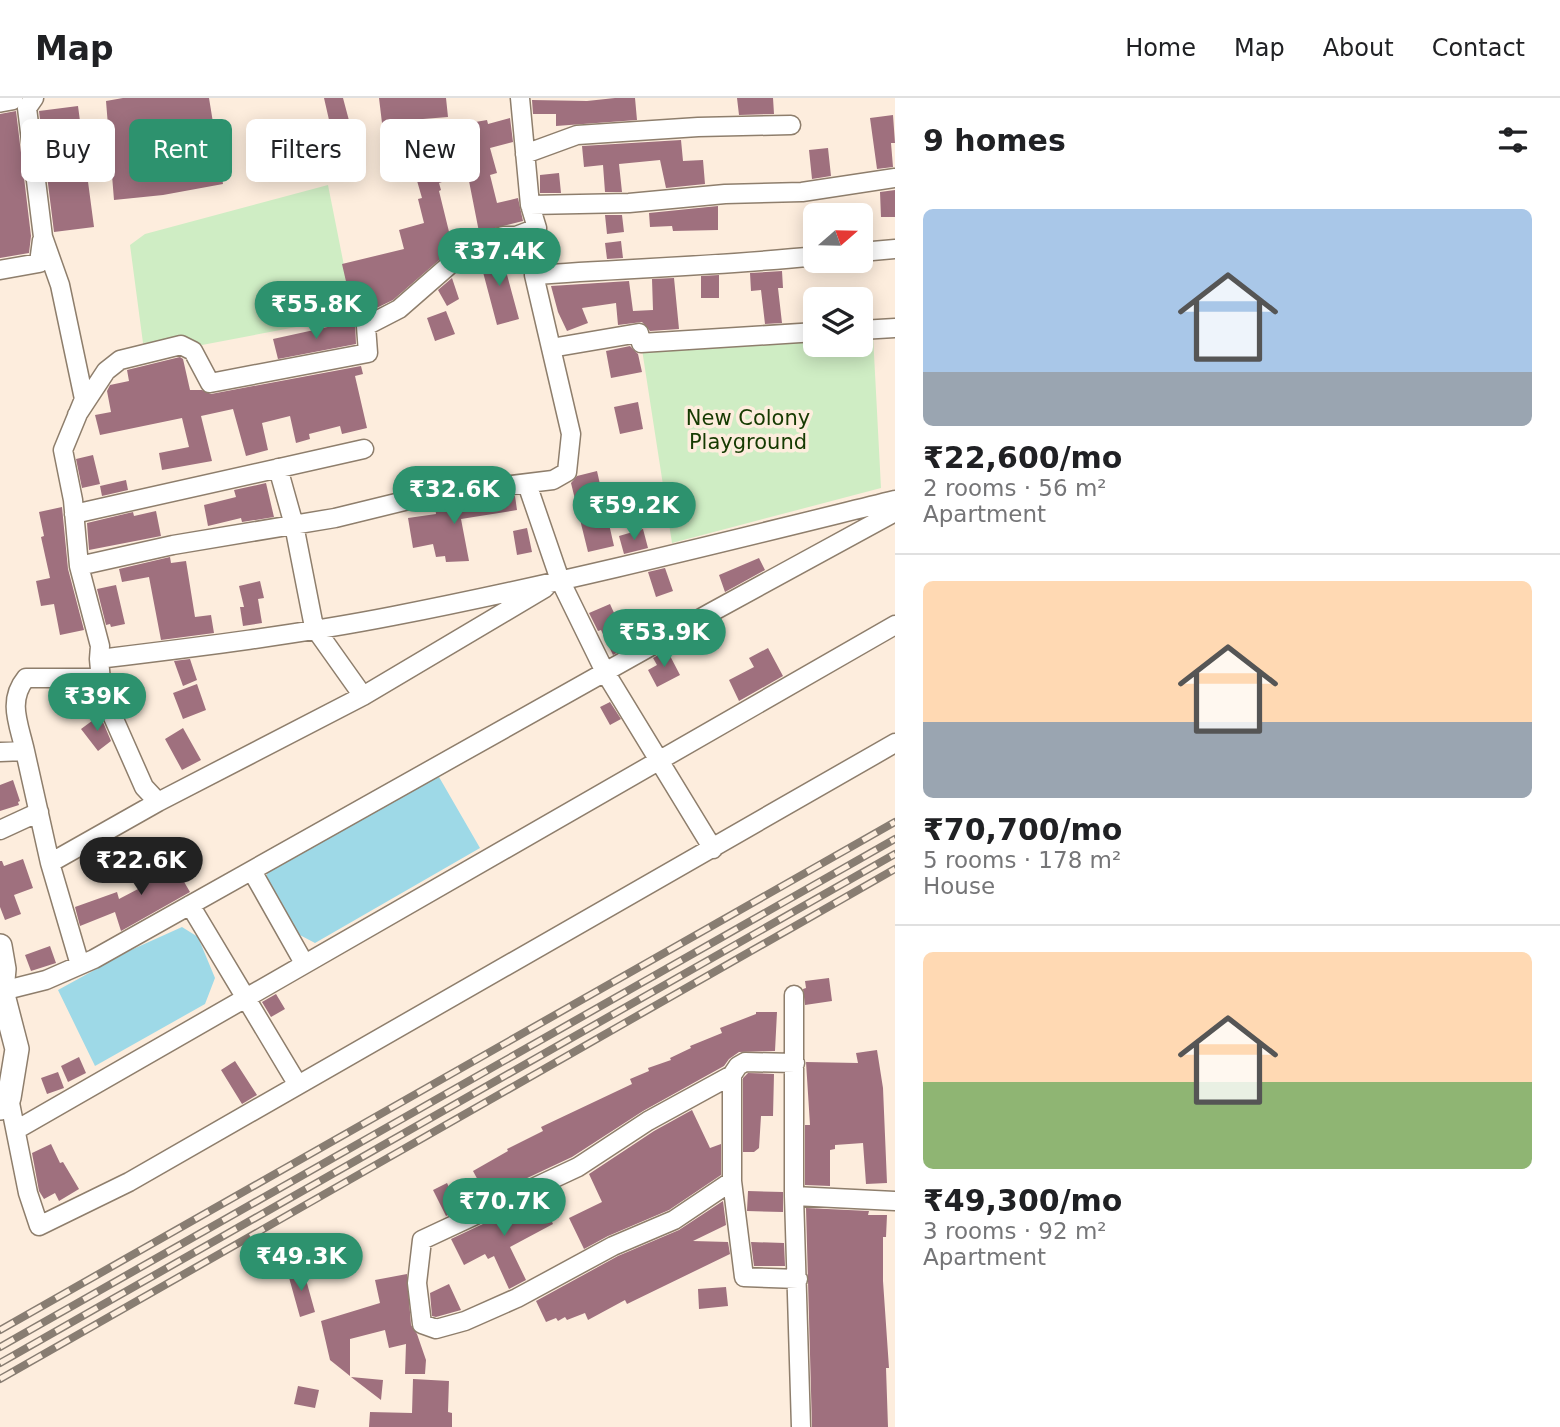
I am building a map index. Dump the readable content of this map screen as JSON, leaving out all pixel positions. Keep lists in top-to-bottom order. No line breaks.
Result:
{"parks":["New Colony Playground"],"north":"right","page":{"header":"Map","nav":["Home","Map","About","Contact"],"heading":"9 homes","chip":["Buy","Rent","Filters","New"],"list":[{"name":"₹22,600/mo","note":"2 rooms · 56 m² · Apartment"},{"name":"₹70,700/mo","note":"5 rooms · 178 m² · House"},{"name":"₹49,300/mo","note":"3 rooms · 92 m² · Apartment"}],"price":["₹37.4K","₹55.8K","₹32.6K","₹59.2K","₹53.9K","₹39K","₹22.6K","₹70.7K","₹49.3K"]}}
